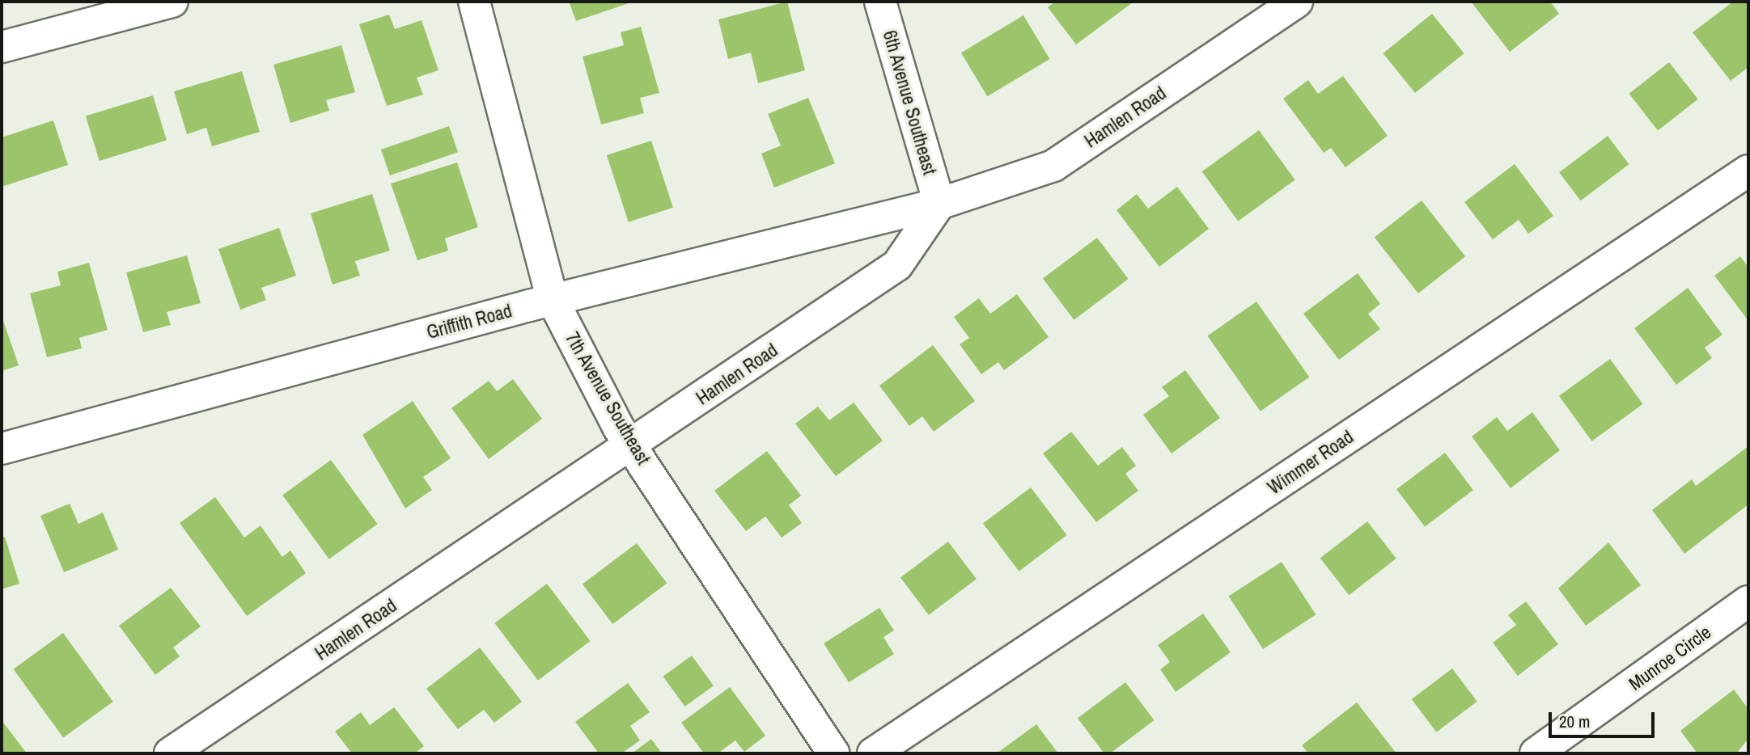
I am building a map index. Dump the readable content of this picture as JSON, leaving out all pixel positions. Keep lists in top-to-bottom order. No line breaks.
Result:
{"streets":{"street":["6th Avenue Southeast","Hamlen Road","Griffith Road","7th Avenue Southeast","Wimmer Road","Munroe Circle"]},"crossings":[["6th Avenue Southeast","Hamlen Road"],["6th Avenue Southeast","Griffith Road"],["Hamlen Road","Griffith Road"],["Hamlen Road","7th Avenue Southeast"],["Griffith Road","7th Avenue Southeast"]],"scale_bar":"20 m"}
